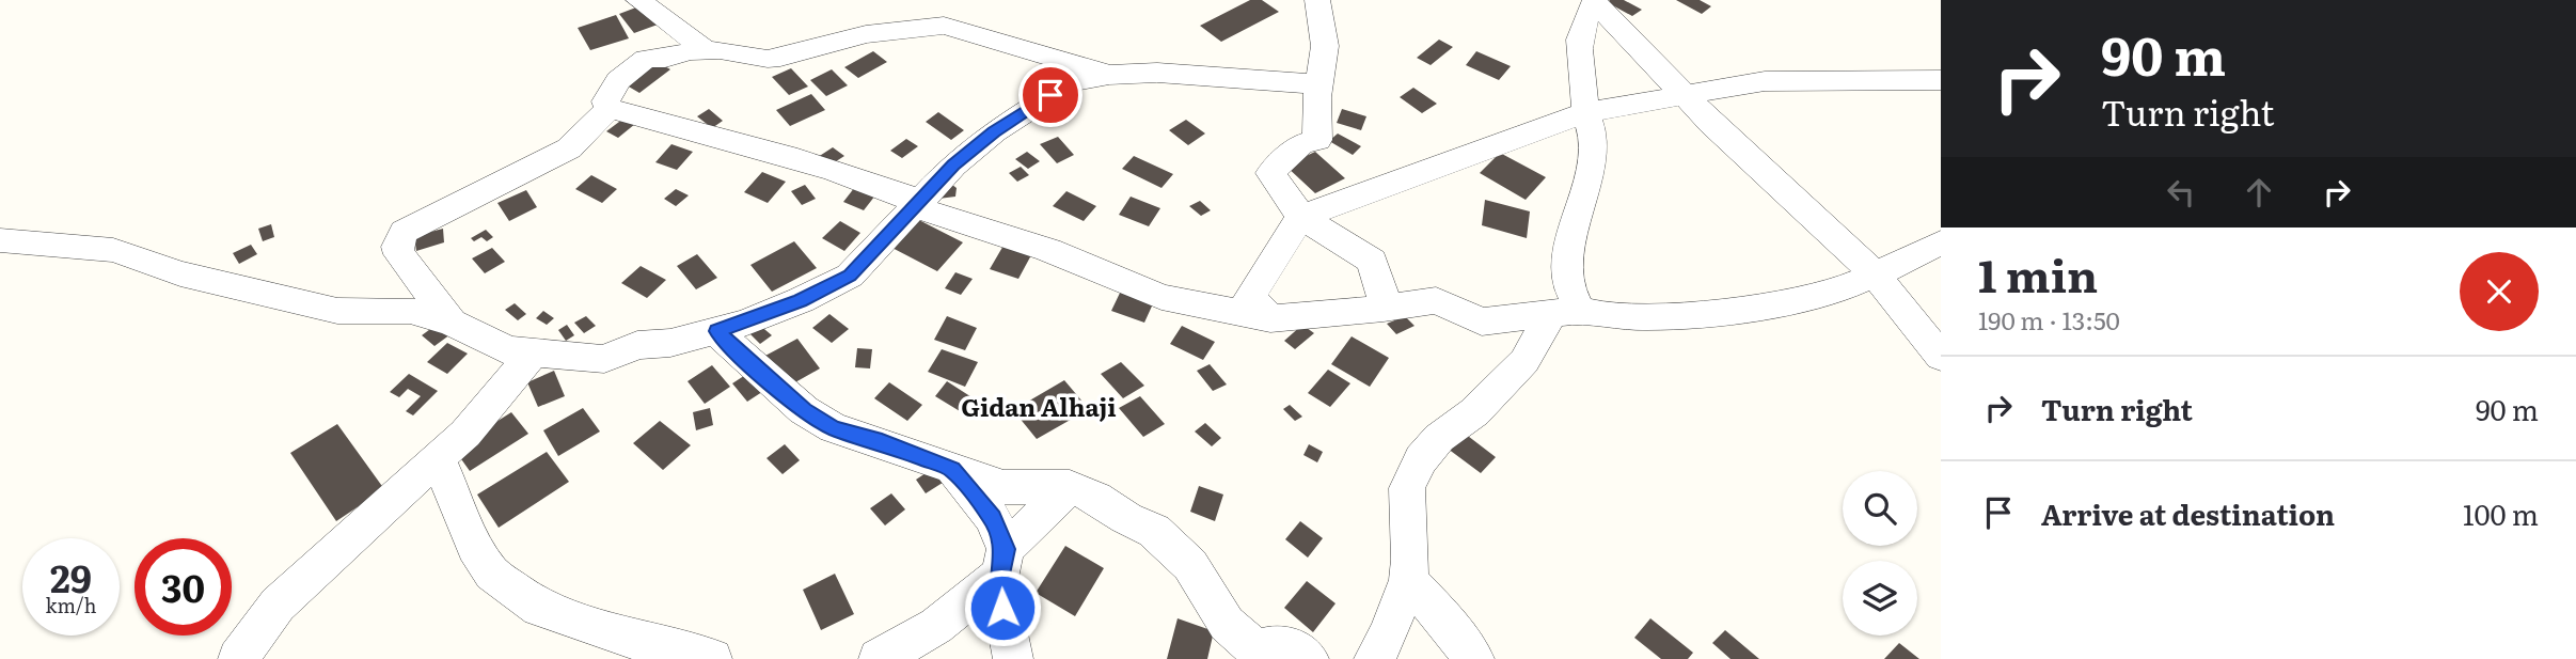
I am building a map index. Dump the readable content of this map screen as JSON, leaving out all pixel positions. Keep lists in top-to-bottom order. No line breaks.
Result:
{"districts":["Gidan Alhaji"],"page":{"turn":["90 m","Turn right"],"heading":["1 min","190 m · 13:50"],"list":[{"name":"Turn right","value":"90 m"},{"name":"Arrive at destination","value":"100 m"}],"speed":"29 km/h","limit":"30"}}
